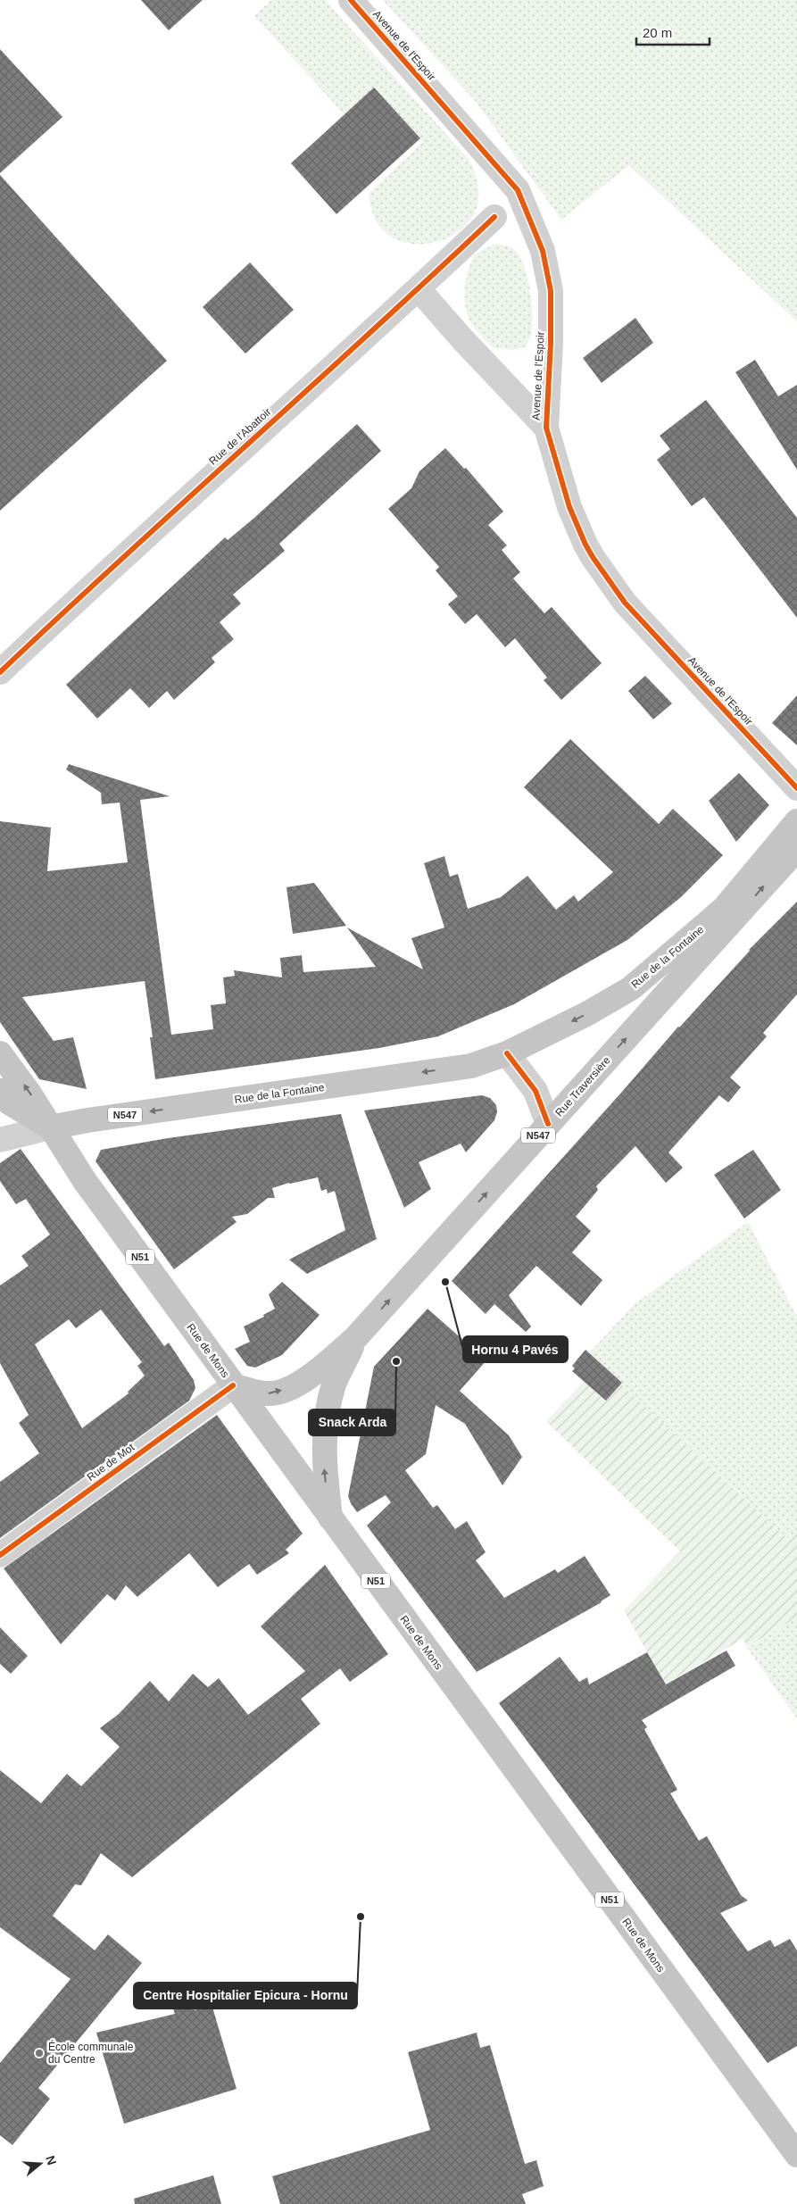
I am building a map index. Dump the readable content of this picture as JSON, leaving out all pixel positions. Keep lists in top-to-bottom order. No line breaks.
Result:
{"streets":{"main road":["Rue de la Fontaine","Rue Traversière","N547","N51","Rue de Mons"],"street":["Avenue de l'Espoir","Rue de l'Abattoir","Rue de Mot"]},"crossings":[["Rue de la Fontaine","Rue Traversière"],["Rue de la Fontaine","N51"],["Rue de la Fontaine","Rue de Mons"],["Rue Traversière","Rue de Mons"],["Rue Traversière","Rue de Mot"],["N51","Rue de Mons"],["Rue de Mons","Rue de Mot"]],"one_way":["Rue Traversière"],"places":["Hornu 4 Pavés","Snack Arda","Centre Hospitalier Epicura - Hornu","École communale du Centre"],"scale_bar":"20 m","north":"right"}
